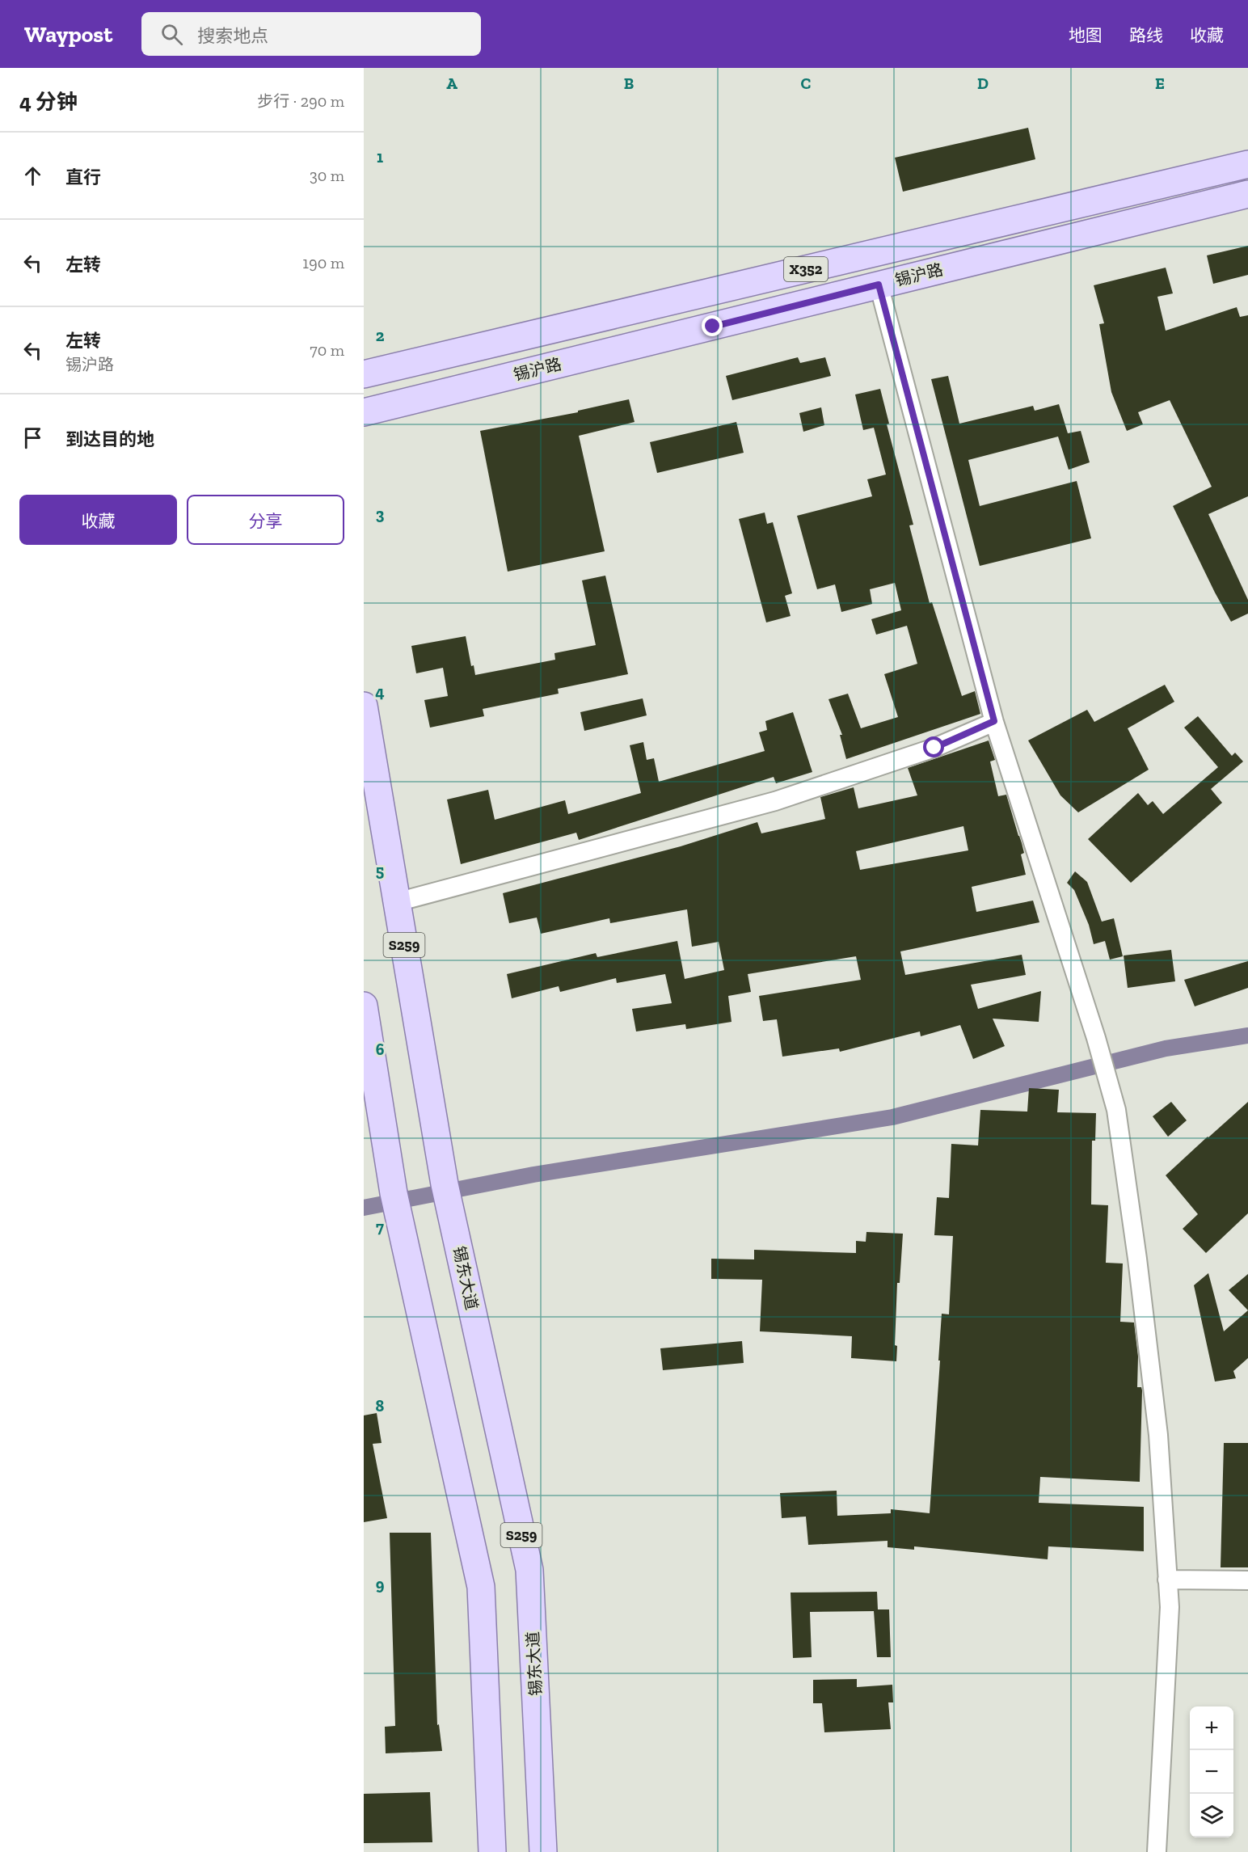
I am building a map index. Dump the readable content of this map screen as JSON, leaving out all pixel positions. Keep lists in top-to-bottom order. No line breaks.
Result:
{"streets":{"main road":["X352","锡沪路","S259","锡东大道"]},"page":{"header":"Waypost","search":"搜索地点","nav":["地图","路线","收藏"],"heading":["4 分钟","步行 · 290 m"],"list":[["直行","30 m"],["左转","190 m"],["左转","锡沪路","70 m"],"到达目的地"],"buttons":["收藏","分享"],"map_buttons":["+","−"]},"grid":{"columns":["A","B","C","D","E"],"rows":["1","2","3","4","5","6","7","8","9"]}}
